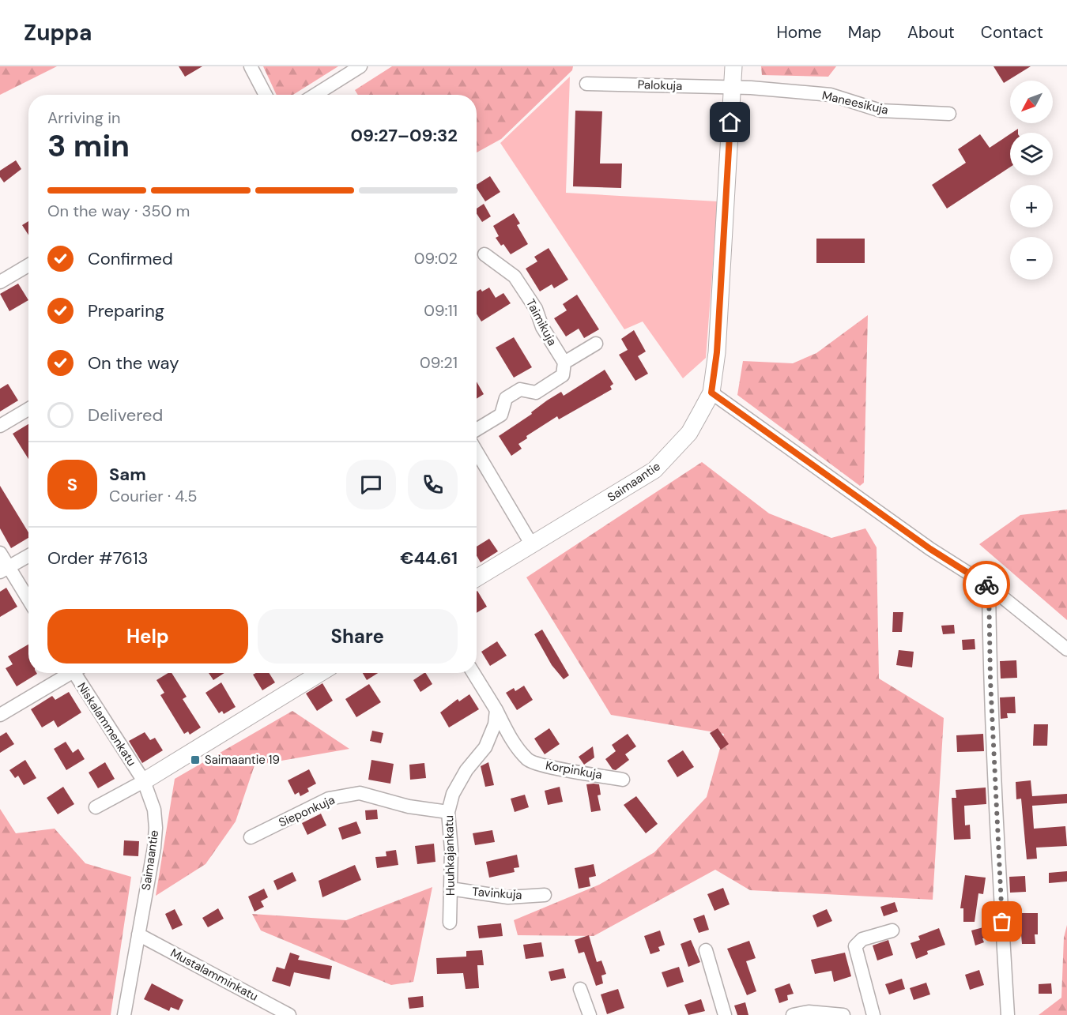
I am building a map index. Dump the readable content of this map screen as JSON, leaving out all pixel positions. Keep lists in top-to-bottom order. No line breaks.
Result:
{"streets":{"street":["Palokuja","Maneesikuja","Taimikuja","Saimaantie","Niskalammenkatu","Korpinkuja","Sieponkuja","Huuhkajankatu","Tavinkuja","Mustalamminkatu"]},"crossings":[["Palokuja","Maneesikuja"],["Palokuja","Saimaantie"],["Maneesikuja","Saimaantie"],["Saimaantie","Niskalammenkatu"],["Saimaantie","Mustalamminkatu"],["Korpinkuja","Huuhkajankatu"],["Sieponkuja","Huuhkajankatu"],["Huuhkajankatu","Tavinkuja"]],"places":{"transit":["Saimaantie 19"]},"north":"bottom left","page":{"header":"Zuppa","nav":["Home","Map","About","Contact"],"map_buttons":["+","−"],"heading":["3 min","Arriving in","09:27–09:32"],"panel":["Sam","Courier · 4.5","Order #7613","€44.61"],"bar":"On the way · 350 m","list":[["Confirmed","09:02"],["Preparing","09:11"],["On the way","09:21"],"Delivered"],"round":"S","buttons":["Help","Share"]}}
